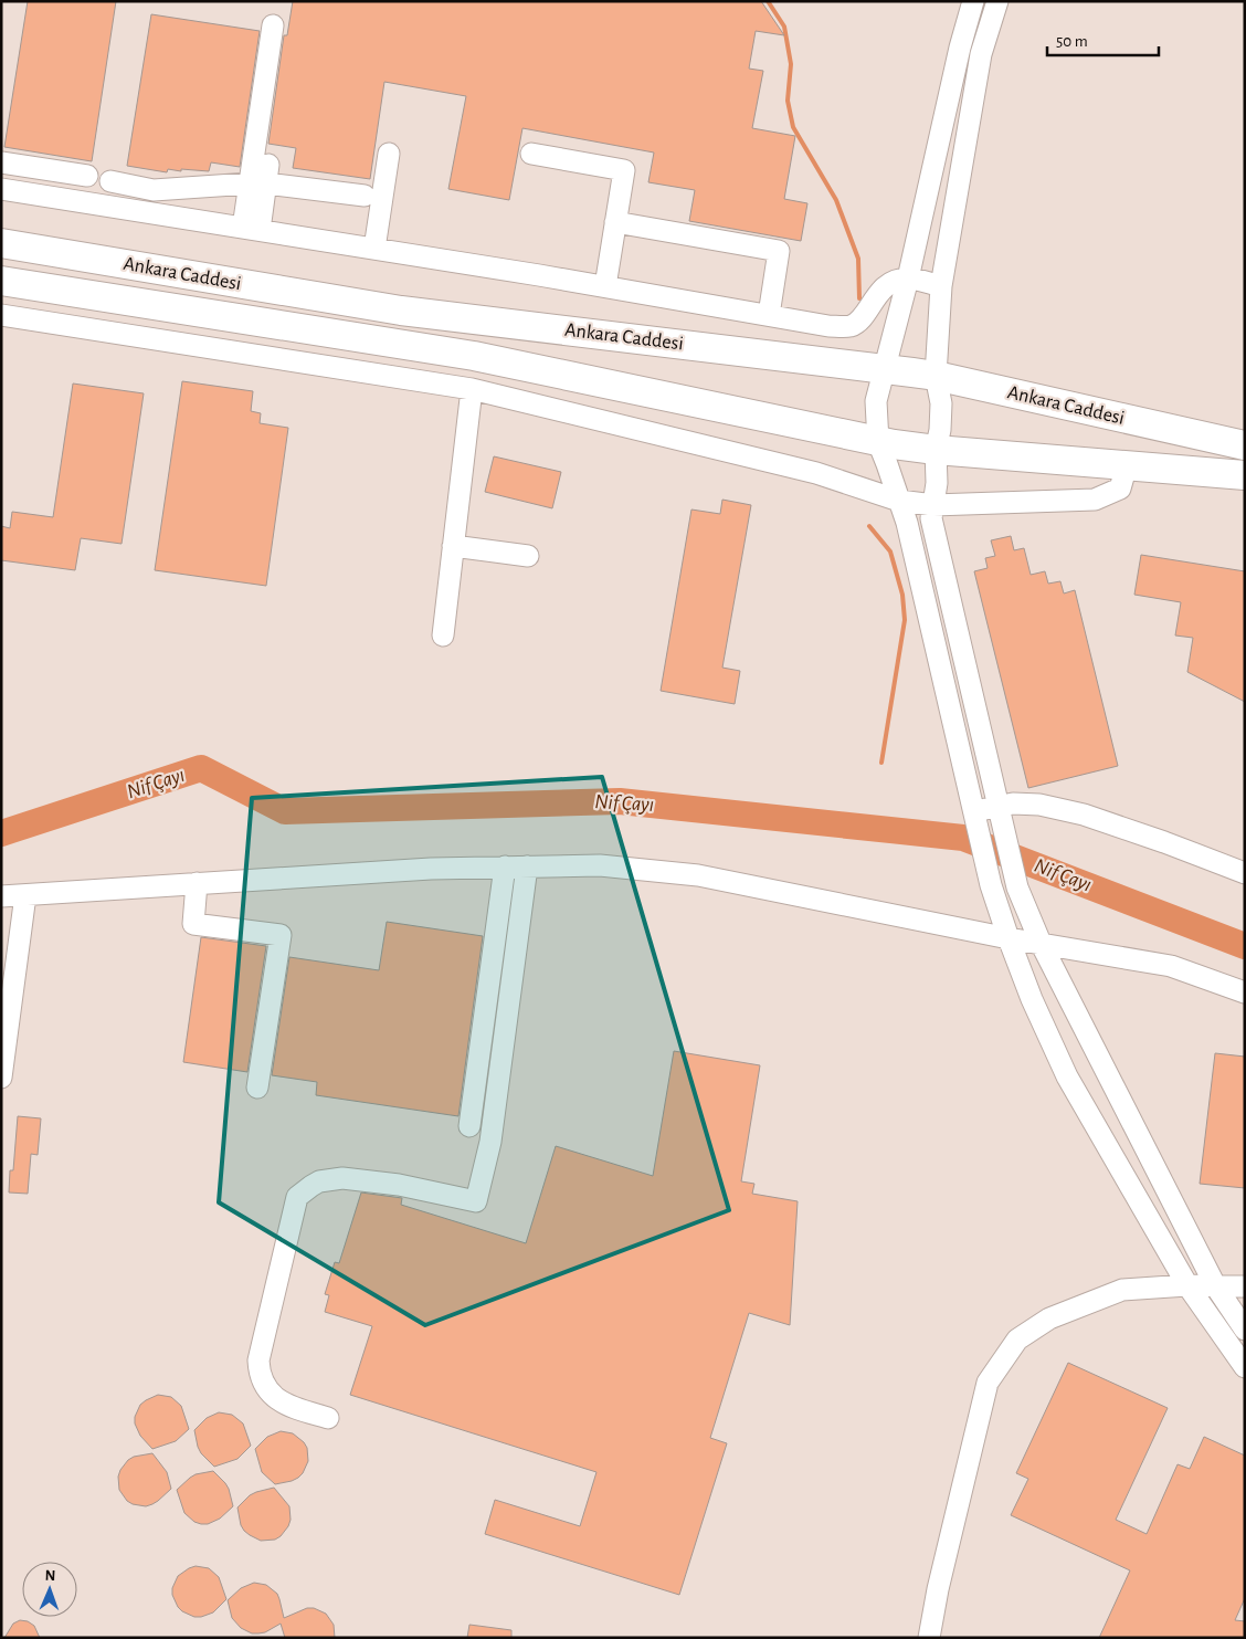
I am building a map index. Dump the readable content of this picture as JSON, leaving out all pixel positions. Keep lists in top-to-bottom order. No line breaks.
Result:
{"streets":{"highway":["Ankara Caddesi"]},"water":["Nif Çayı"],"scale_bar":"50 m","north":"top"}
